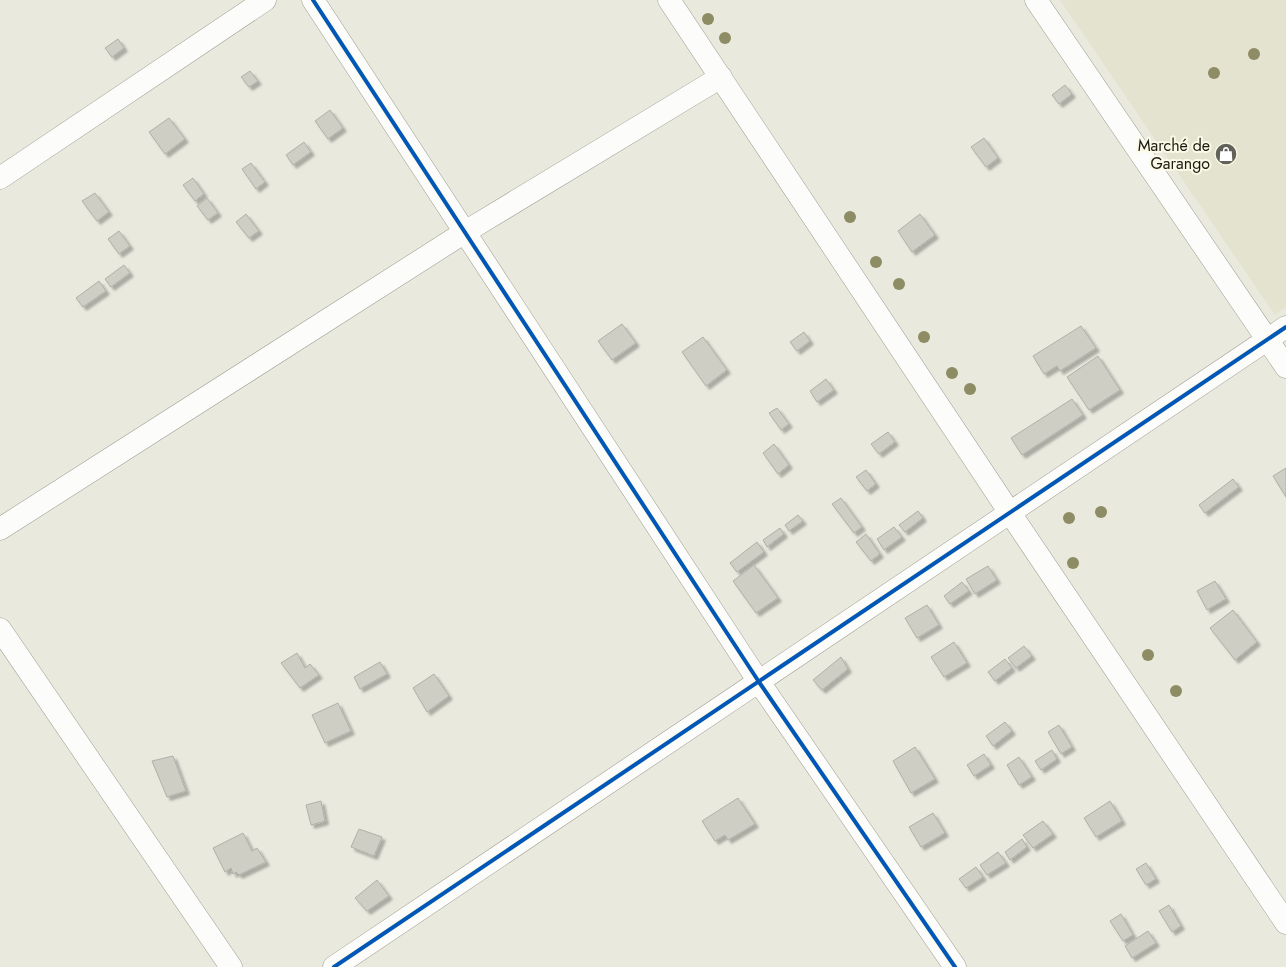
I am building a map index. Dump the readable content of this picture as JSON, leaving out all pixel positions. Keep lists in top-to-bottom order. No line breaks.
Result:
{"places":{"shop":["Marché de Garango"]}}
